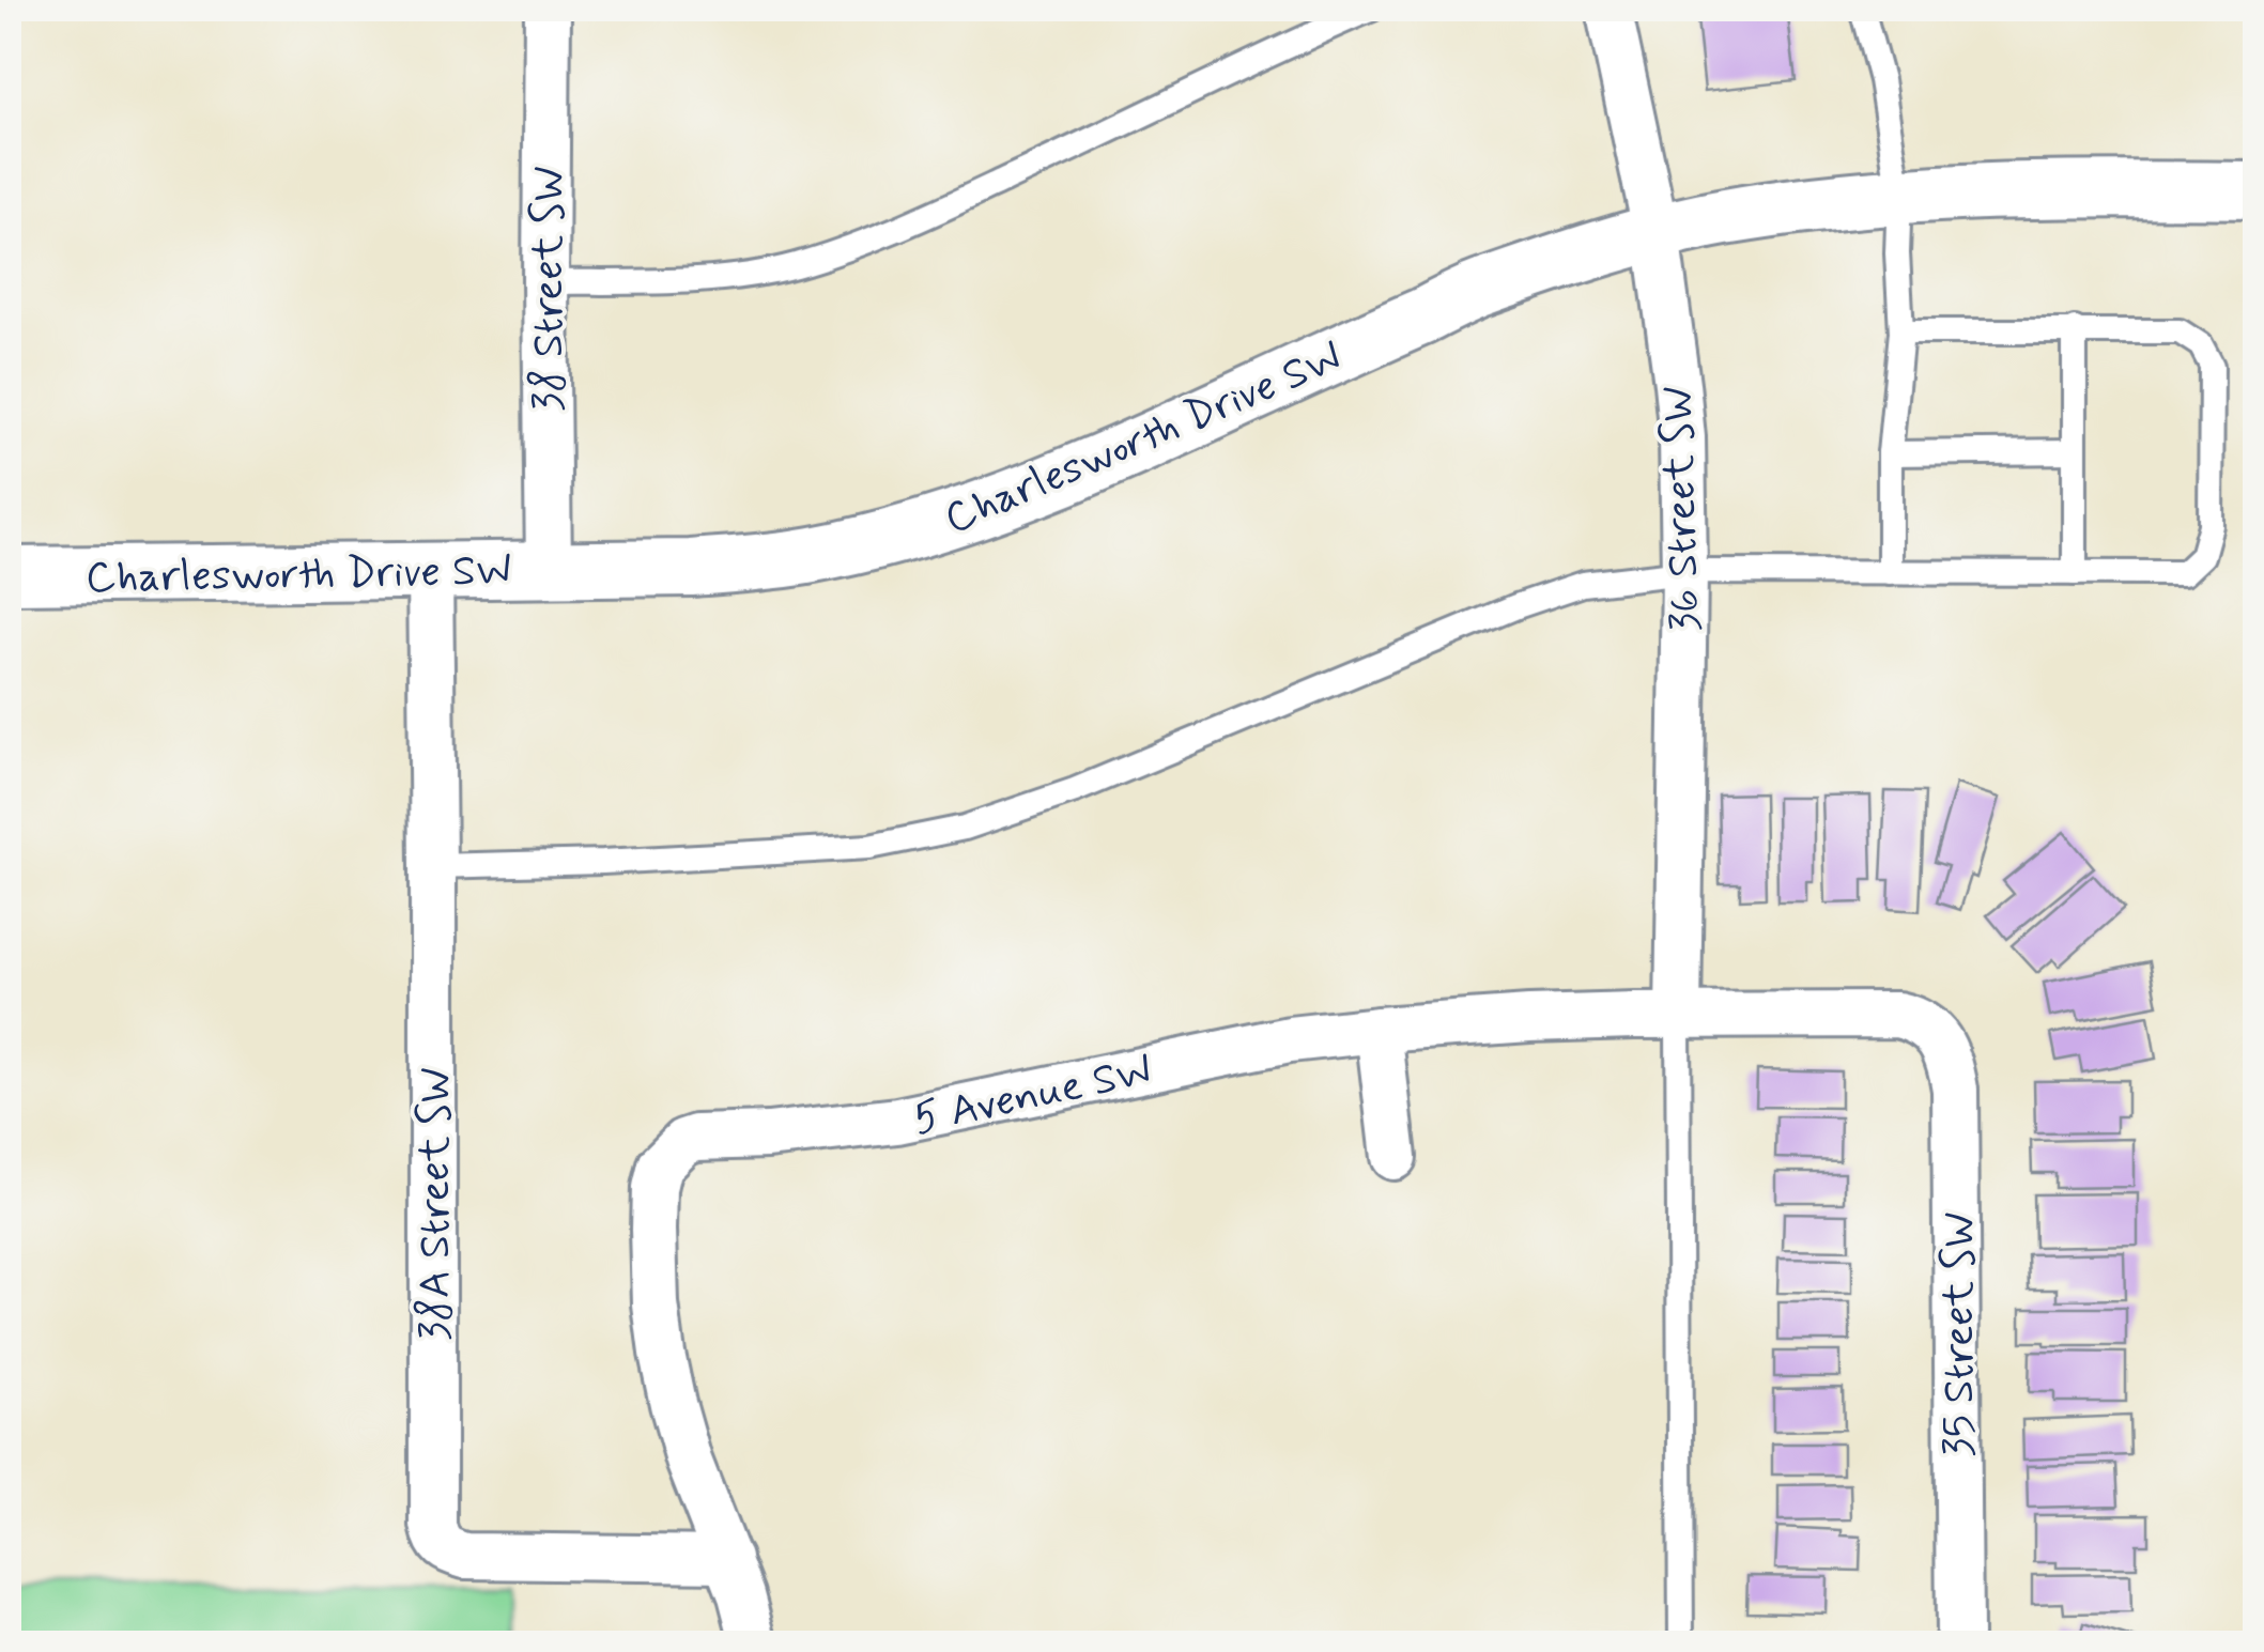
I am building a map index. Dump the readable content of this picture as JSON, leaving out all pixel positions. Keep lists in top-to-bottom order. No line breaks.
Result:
{"streets":{"street":["38 Street SW","Charlesworth Drive SW","36 Street SW","5 Avenue SW","38A Street SW","35 Street SW"]},"crossings":[["38 Street SW","Charlesworth Drive SW"],["Charlesworth Drive SW","36 Street SW"],["Charlesworth Drive SW","38A Street SW"],["36 Street SW","5 Avenue SW"],["5 Avenue SW","38A Street SW"],["5 Avenue SW","35 Street SW"]]}
